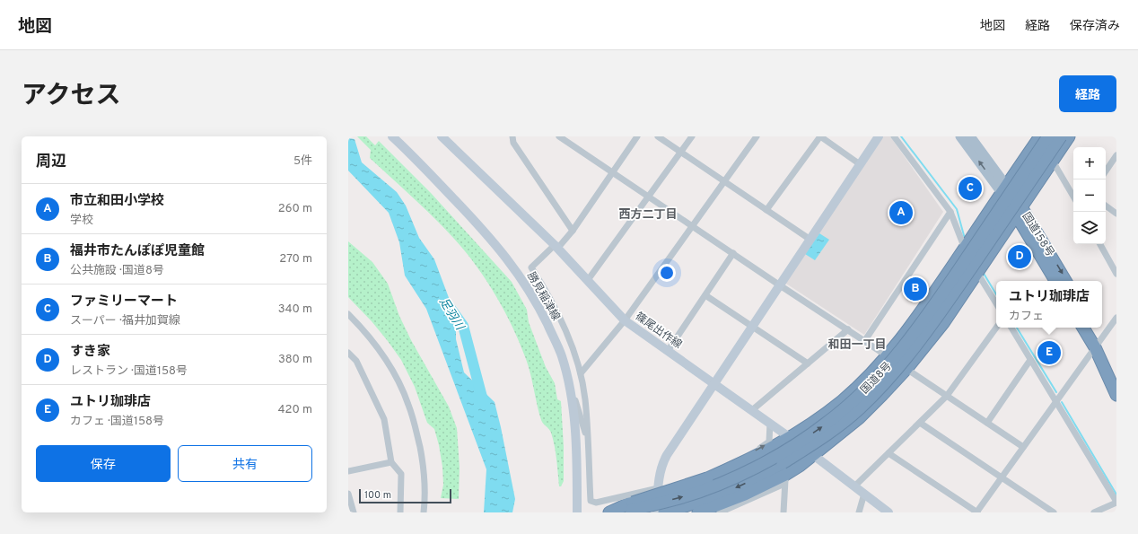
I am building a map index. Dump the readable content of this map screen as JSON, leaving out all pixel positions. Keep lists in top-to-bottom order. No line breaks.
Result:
{"streets":{"highway":["国道158号","国道8号"],"main road":["勝見稲津線","篠尾出作線"]},"districts":["西方二丁目","和田一丁目"],"water":["足羽川"],"scale_bar":"100 m","page":{"header":"地図","nav":["地図","経路","保存済み"],"title":"アクセス","buttons":["経路",["保存","共有"]],"heading":["周辺","5件"],"map_buttons":["+","−"],"pins":["C","A","D","B","E"],"list":[{"mark":"A","name":"市立和田小学校","note":"学校","value":"260 m"},{"mark":"B","name":"福井市たんぽぽ児童館","note":"公共施設 · 国道8号","value":"270 m"},{"mark":"C","name":"ファミリーマート","note":"スーパー · 福井加賀線","value":"340 m"},{"mark":"D","name":"すき家","note":"レストラン · 国道158号","value":"380 m"},{"mark":"E","name":"ユトリ珈琲店","note":"カフェ · 国道158号","value":"420 m"}],"popup":["ユトリ珈琲店","カフェ"],"scale":"100 m"}}
